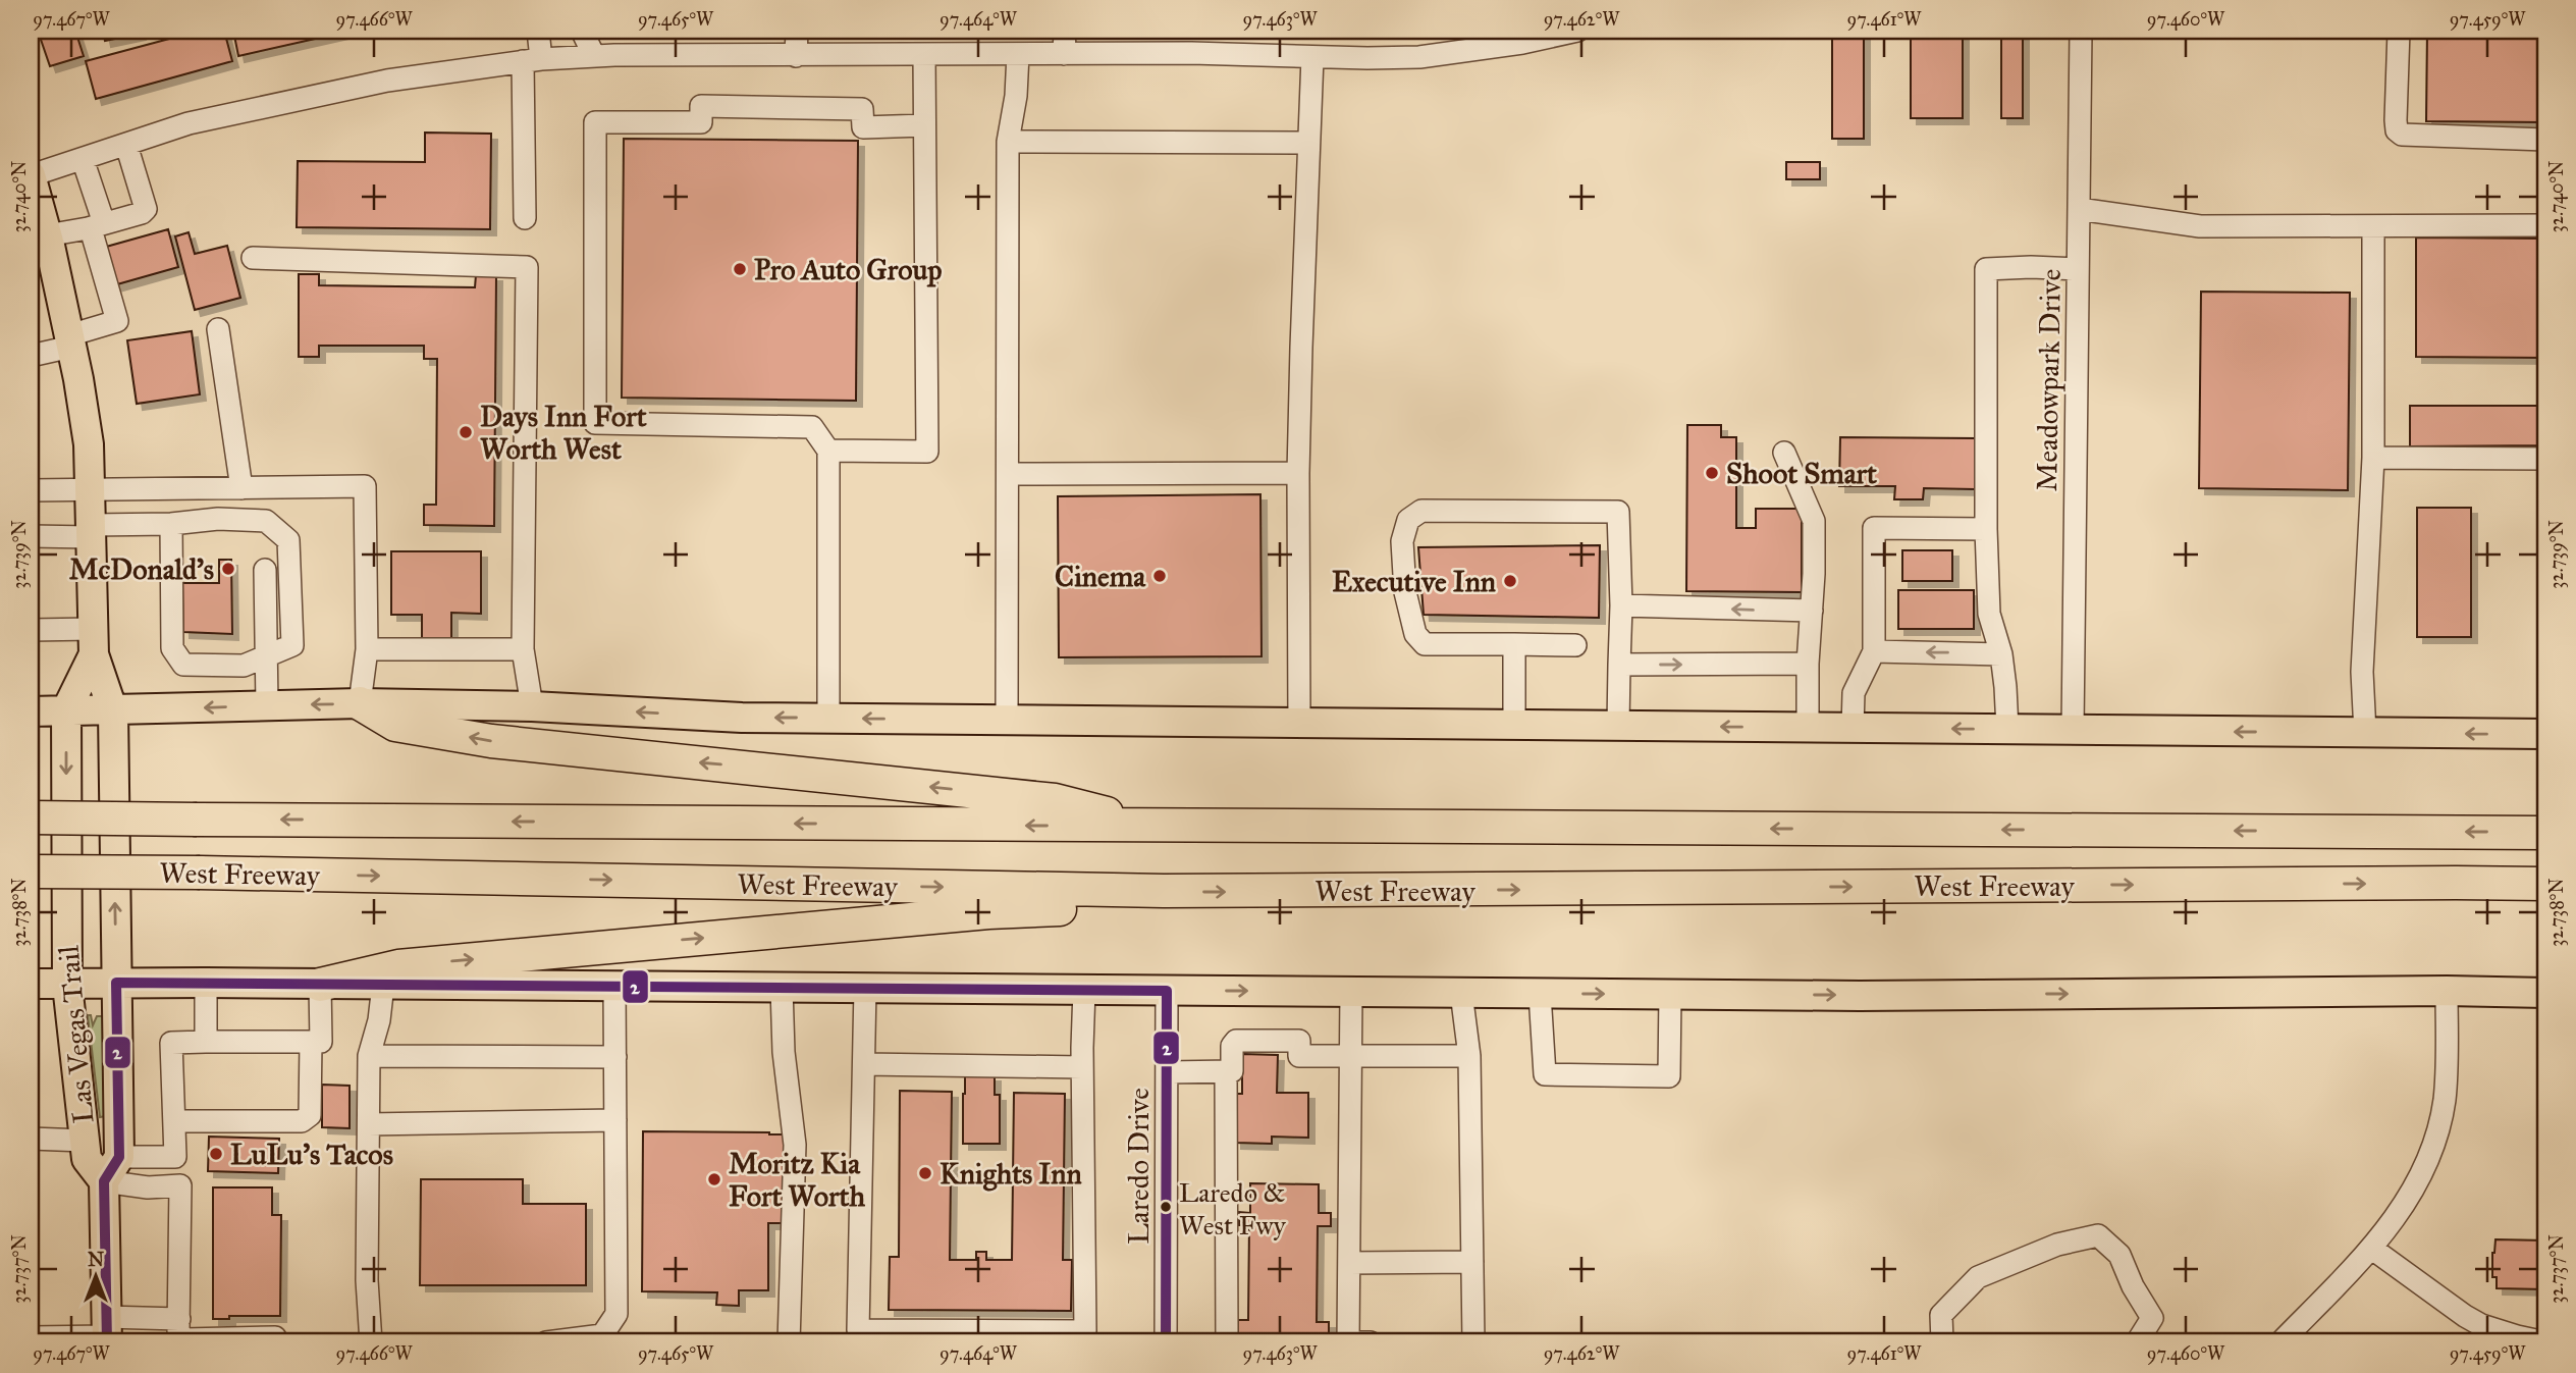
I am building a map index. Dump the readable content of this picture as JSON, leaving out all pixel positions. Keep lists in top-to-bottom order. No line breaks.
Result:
{"streets":{"highway":["West Freeway"],"main road":["Las Vegas Trail"],"street":["Meadowpark Drive","Laredo Drive"]},"places":["Pro Auto Group","Days Inn Fort Worth West","Shoot Smart","McDonald's","Cinema","Executive Inn","LuLu's Tacos","Knights Inn","Moritz Kia Fort Worth","Laredo & West Fwy"],"lines":["transit line 2"],"north":"top","coordinates":["97.467°W","97.466°W","97.465°W","97.464°W","97.463°W","97.462°W","97.461°W","97.460°W","97.459°W","32.740°N","32.739°N","32.738°N","32.737°N"]}
